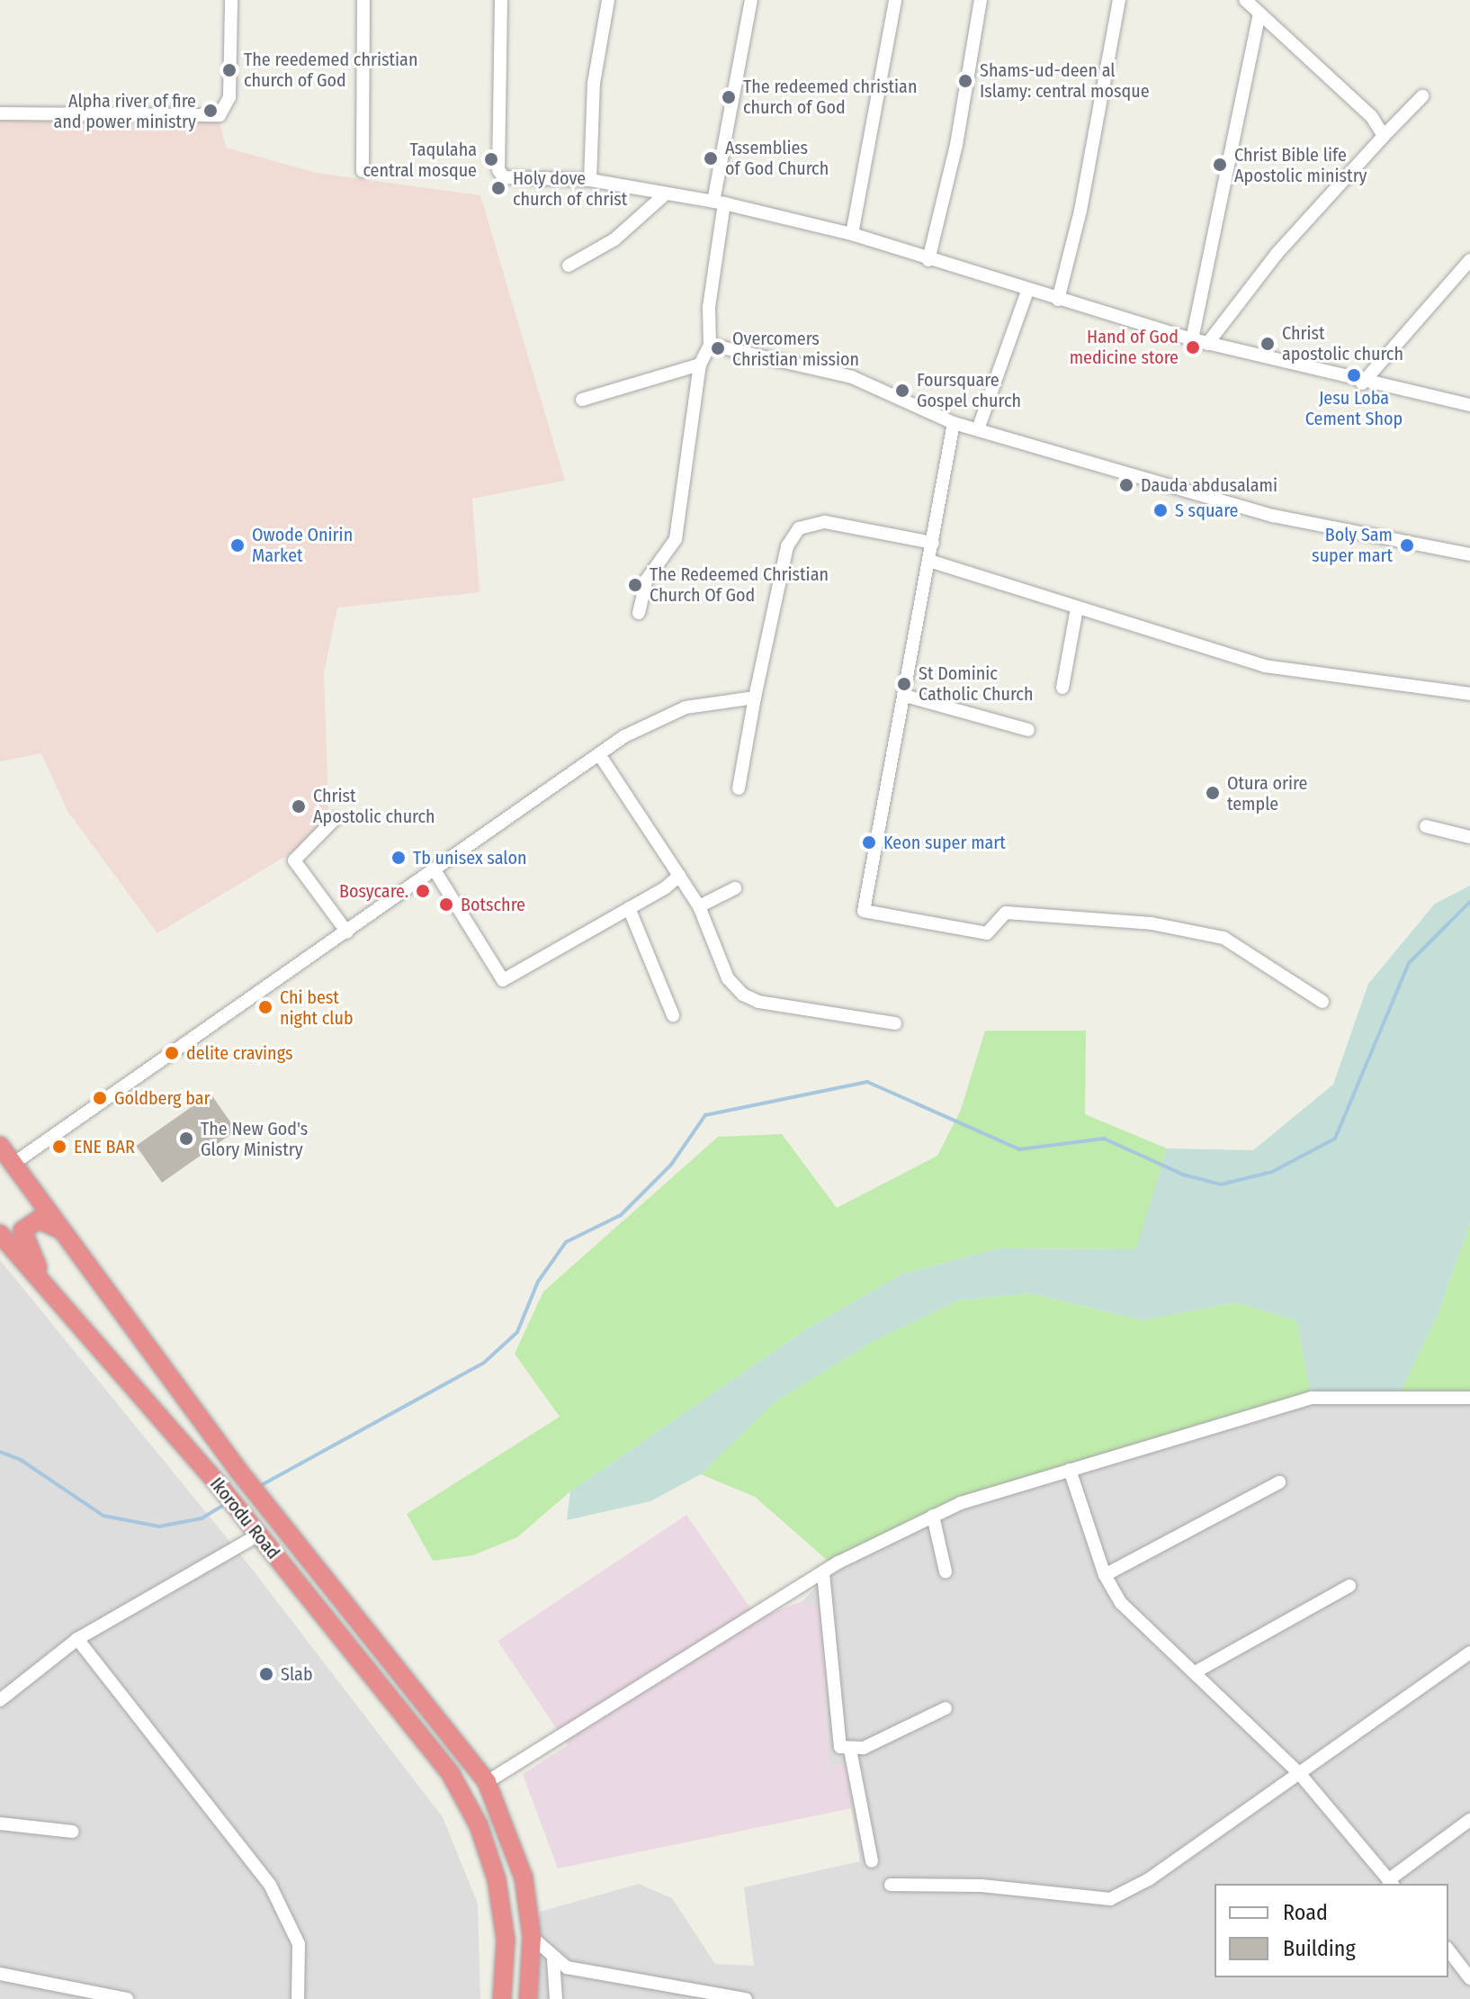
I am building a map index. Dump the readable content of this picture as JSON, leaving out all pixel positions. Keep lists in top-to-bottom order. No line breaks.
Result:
{"streets":{"highway":["Ikorodu Road"]},"places":["The reedemed christian church of God","Shams-ud-deen al Islamy: central mosque","The redeemed christian church of God","Alpha river of fire and power ministry","Assemblies of God Church","Taqulaha central mosque","Christ Bible life Apostolic ministry","Holy dove church of christ","Christ apostolic church","Hand of God medicine store","Overcomers Christian mission","Jesu Loba Cement Shop","Foursquare Gospel church","Dauda abdusalami","S square","Owode Onirin Market","Boly Sam super mart","The Redeemed Christian Church Of God","St Dominic Catholic Church","Otura orire temple","Christ Apostolic church","Keon super mart","Tb unisex salon","Bosycare.","Botschre","Chi best night club","delite cravings","Goldberg bar","The New God's Glory Ministry","ENE BAR","Slab"],"legend":["Road","Building"]}
